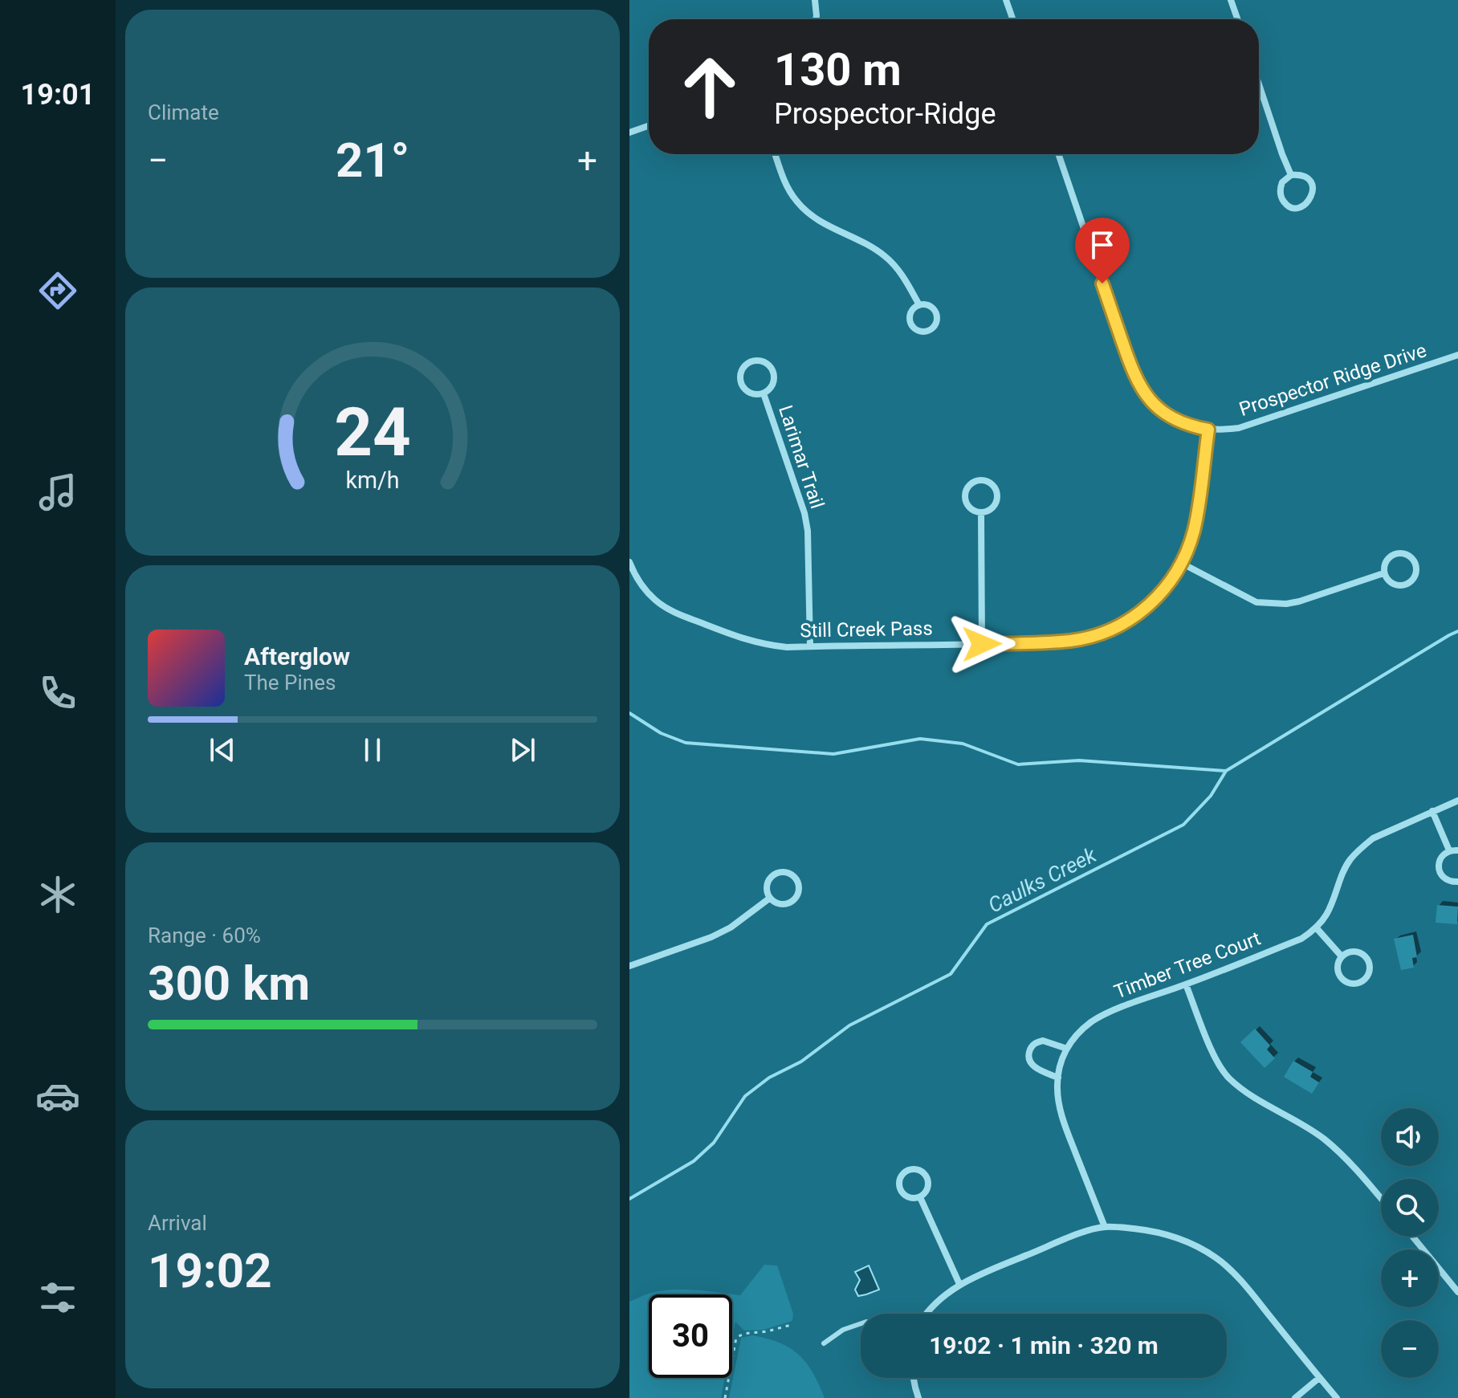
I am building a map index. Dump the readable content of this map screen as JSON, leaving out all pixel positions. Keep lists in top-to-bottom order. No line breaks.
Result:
{"streets":{"street":["Prospector Ridge Drive","Larimar Trail","Still Creek Pass","Timber Tree Court"]},"crossings":[["Prospector Ridge Drive","Still Creek Pass"],["Larimar Trail","Still Creek Pass"]],"water":["Caulks Creek"],"page":{"tabs":"19:01","tile":["Climate",["Range · 60%","300 km"],["Arrival","19:02"]],"turn":["130 m","Prospector-Ridge"],"heat":["−","21°","+"],"song":["Afterglow","The Pines"],"map_buttons":["+","−"],"limit":"30","trip":"19:02 · 1 min · 320 m","gauge":["24","km/h"]}}
